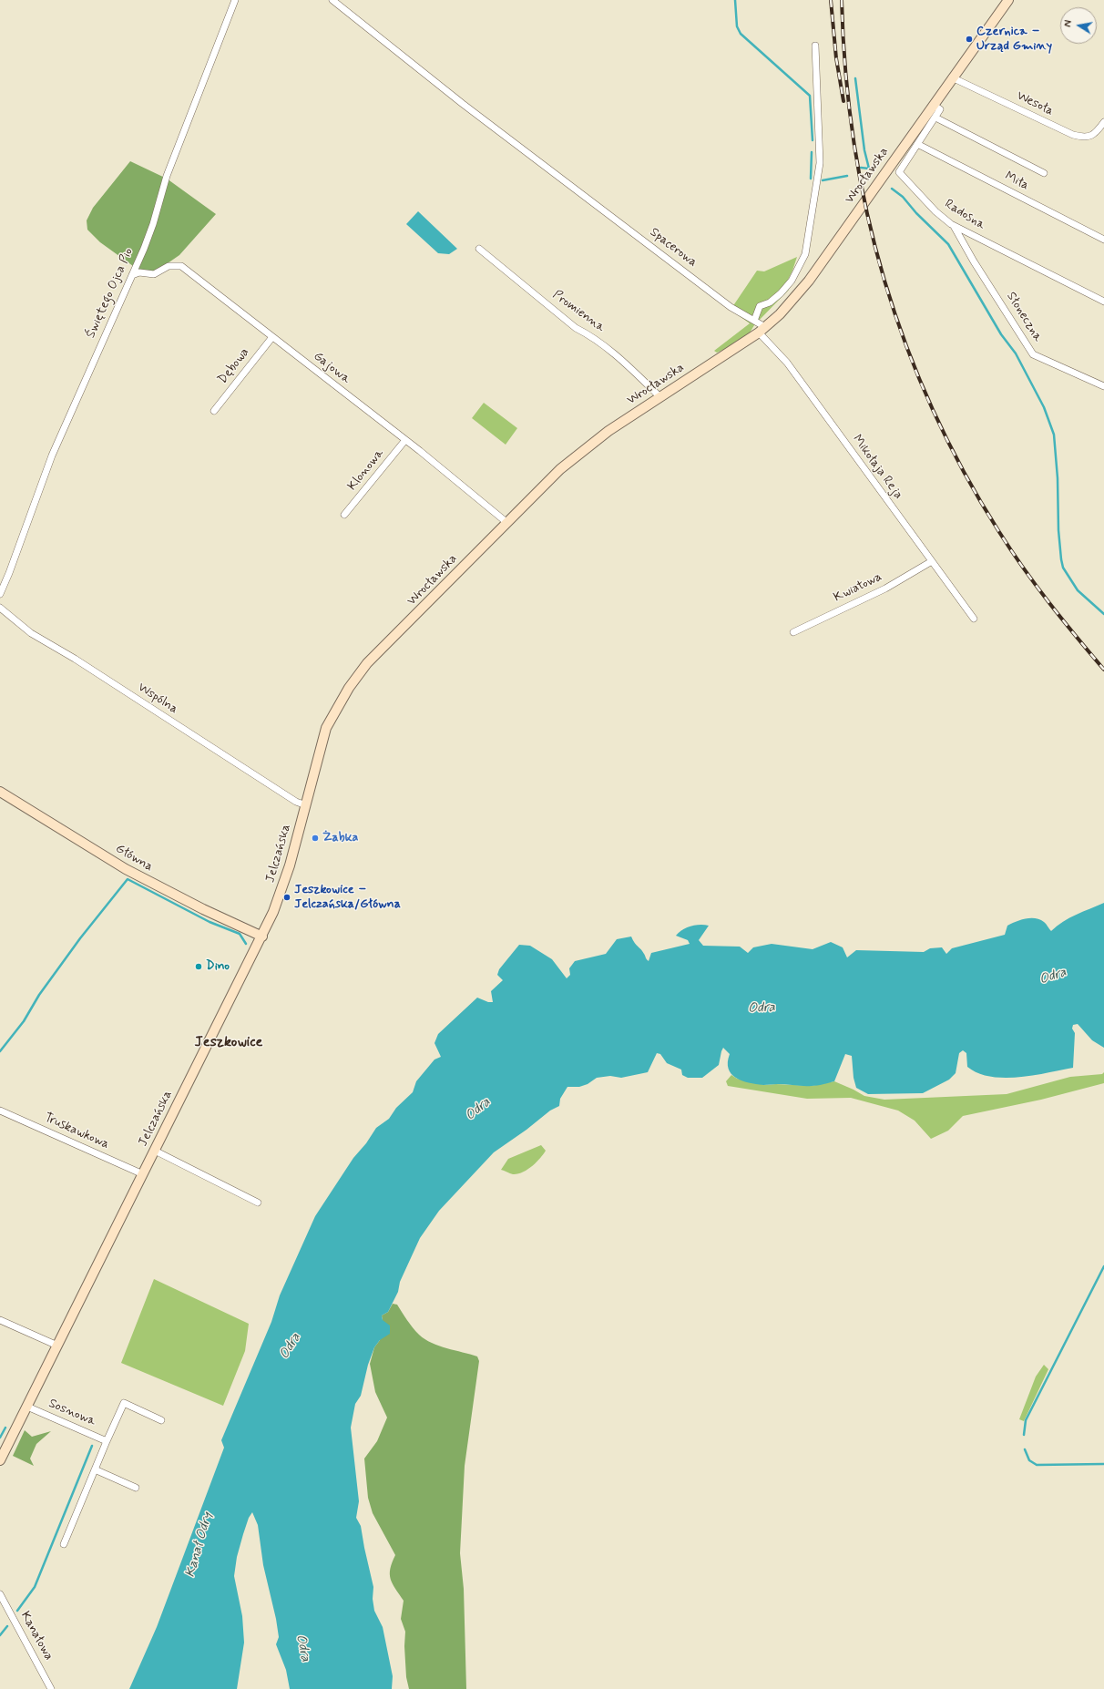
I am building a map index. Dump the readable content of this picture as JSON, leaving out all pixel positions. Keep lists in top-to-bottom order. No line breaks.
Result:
{"streets":{"main road":["Wrocławska","Jelczańska","Główna"],"street":["Wesoła","Miła","Radosna","Spacerowa","Świętego Ojca Pio","Promienna","Słoneczna","Dębowa","Gajowa","Mikołaja Reja","Klonowa","Kwiatowa","Wspólna","Truskawkowa","Sosnowa","Kanałowa"]},"crossings":[["Wesoła","Wrocławska"],["Wrocławska","Spacerowa"],["Wrocławska","Promienna"],["Wrocławska","Gajowa"],["Wrocławska","Mikołaja Reja"],["Wrocławska","Jelczańska"],["Miła","Radosna"],["Radosna","Słoneczna"],["Spacerowa","Mikołaja Reja"],["Świętego Ojca Pio","Gajowa"],["Dębowa","Gajowa"],["Gajowa","Klonowa"],["Mikołaja Reja","Kwiatowa"],["Wspólna","Jelczańska"],["Jelczańska","Główna"],["Jelczańska","Truskawkowa"],["Jelczańska","Sosnowa"]],"districts":["Jeszkowice"],"water":["Odra","Kanał Odry"],"places":["Czernica – Urząd Gminy","Żabka","Jeszkowice – Jelczańska/Główna","Dino"],"north":"left"}
